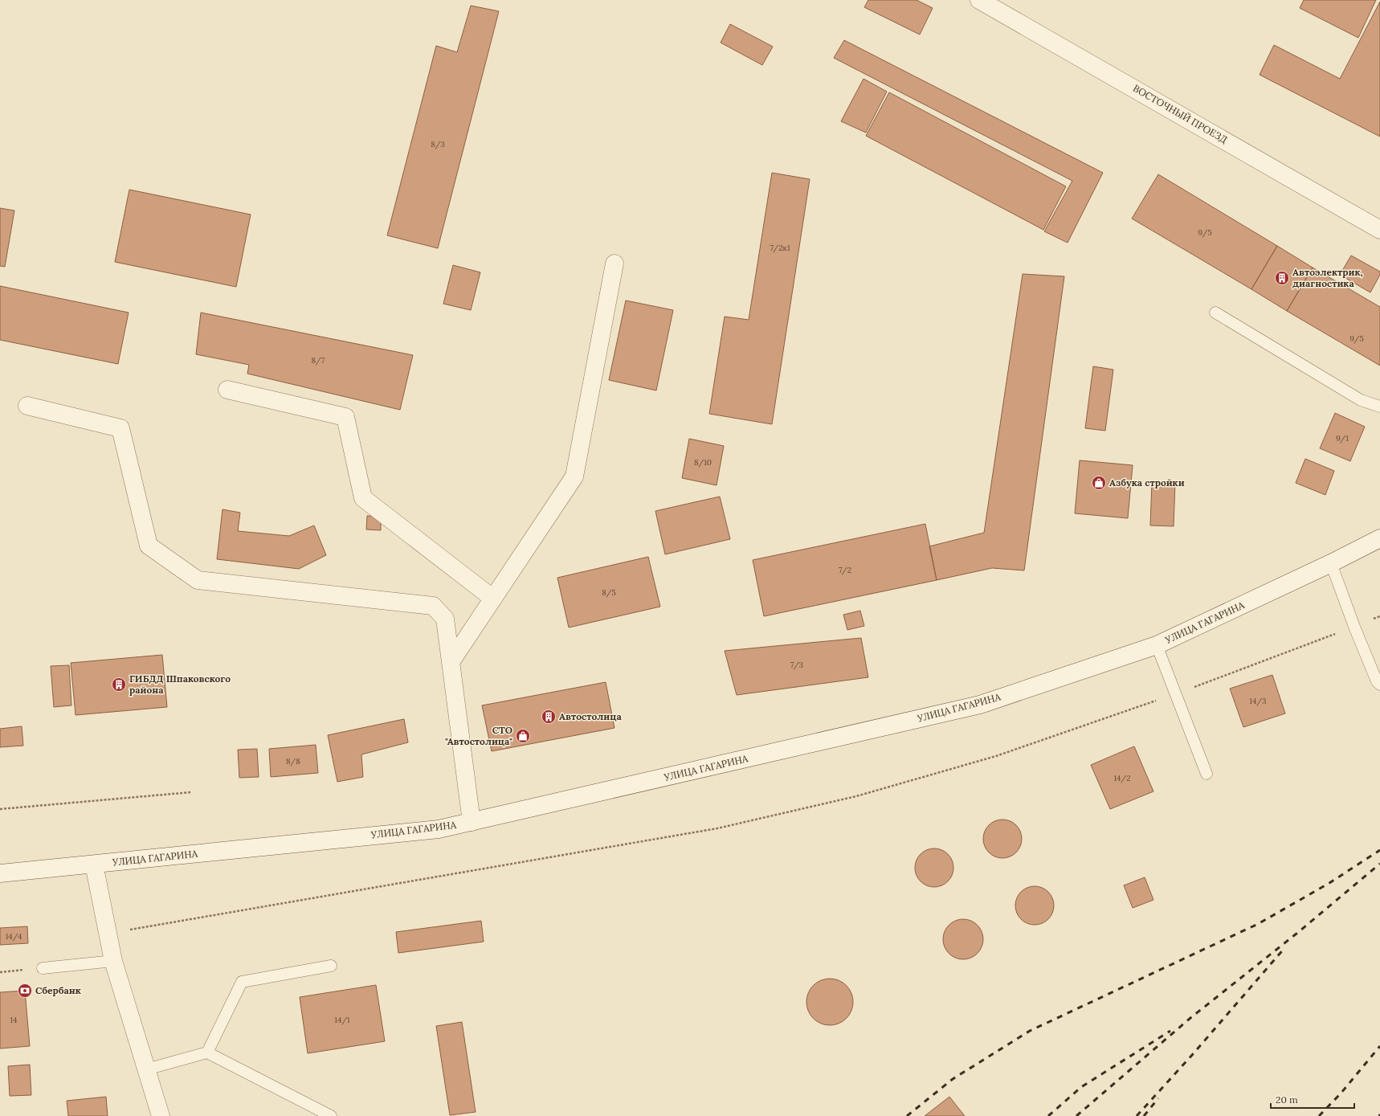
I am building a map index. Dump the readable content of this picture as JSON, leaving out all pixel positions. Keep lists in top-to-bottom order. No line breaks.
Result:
{"streets":{"street":["ВОСТОЧНЫЙ ПРОЕЗД","УЛИЦА ГАГАРИНА"]},"places":{"building":["Автоэлектрик, диагностика","ГИБДД Шпаковского района","Автостолица"],"shop":["Азбука стройки","СТО \"Автостолица\""],"bank":["Сбербанк"]},"house_numbers":["8/3","9/5","7/2к1","9/5","8/7","9/1","8/10","7/2","8/5","7/3","14/3","8/8","14/2","14/4","14","14/1"],"scale_bar":"20 m"}
